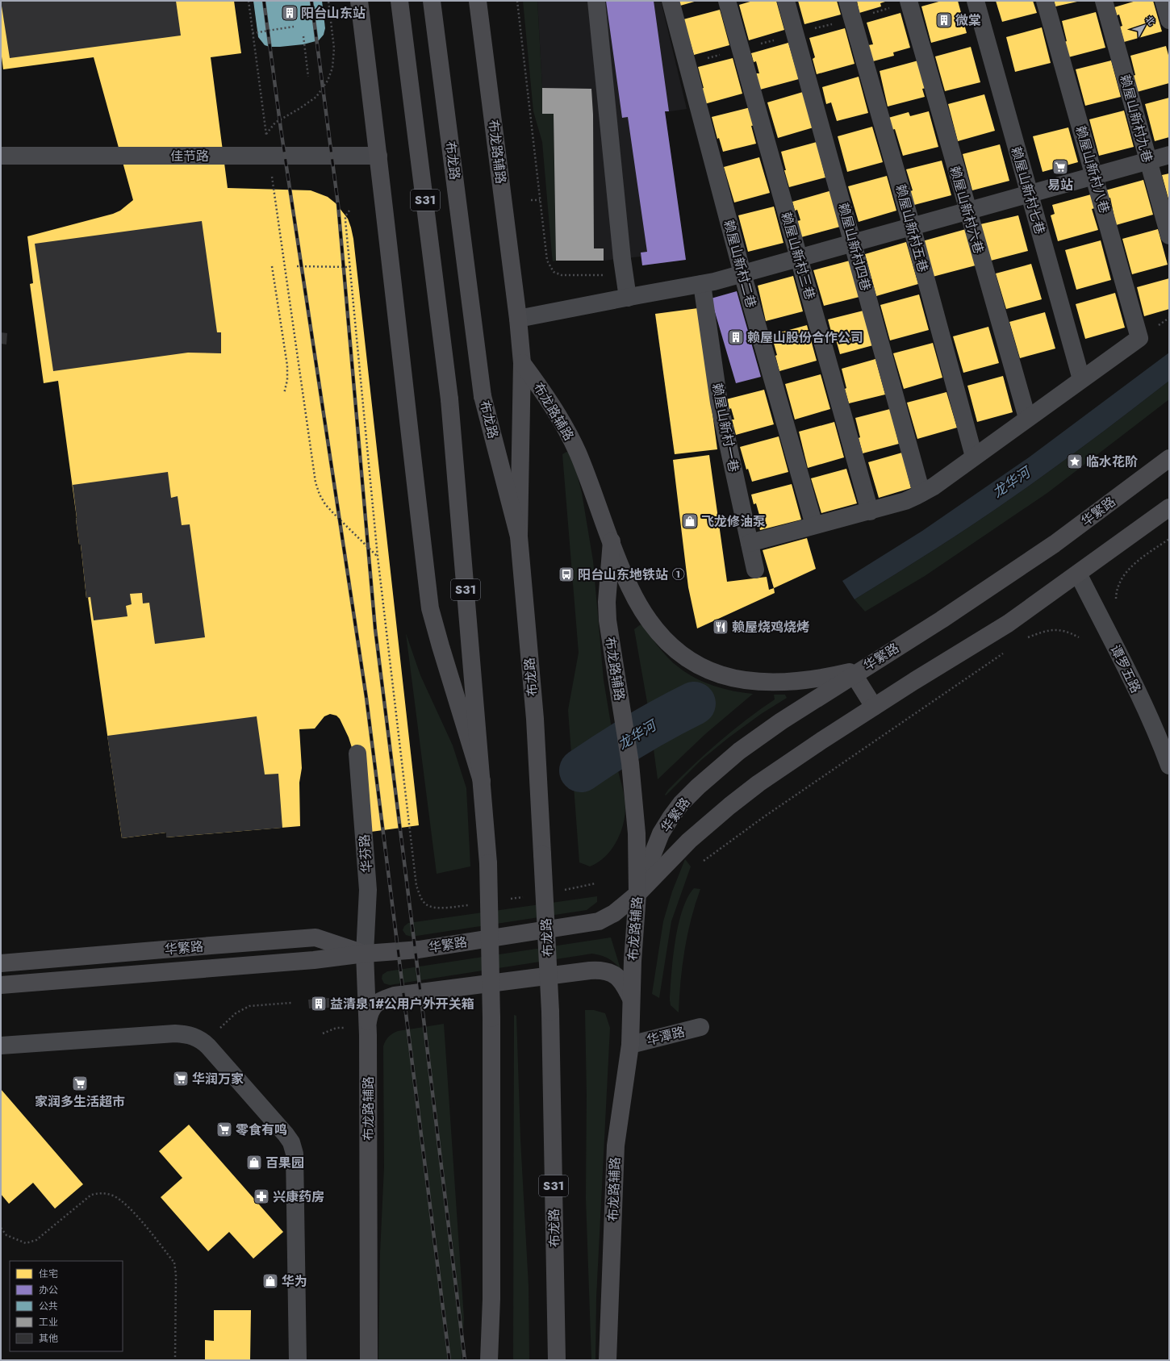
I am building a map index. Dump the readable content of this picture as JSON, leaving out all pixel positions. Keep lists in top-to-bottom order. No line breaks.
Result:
{"streets":{"main road":["布龙路辅路","布龙路","S31","华繁路"],"street":["赖屋山新村九巷","佳节路","赖屋山新村八巷","赖屋山新村七巷","赖屋山新村六巷","赖屋山新村五巷","赖屋山新村四巷","赖屋山新村三巷","赖屋山新村二巷","赖屋山新村一巷","谭罗五路","华芬路","华潭路"]},"crossings":[["布龙路辅路","华繁路"],["布龙路辅路","华芬路"],["布龙路辅路","华潭路"],["赖屋山新村八巷","赖屋山新村七巷"],["华繁路","谭罗五路"],["华繁路","华芬路"]],"water":["龙华河"],"places":{"building":["阳台山东站","微棠","赖屋山股份合作公司","益清泉1#公用户外开关箱"],"supermarket":["易站","华润万家","家润多生活超市","零食有鸣"],"place":["临水花阶"],"shop":["飞龙修油泵","百果园","华为"],"bus stop":["阳台山东地铁站 ①"],"restaurant":["赖屋烧鸡烧烤"],"pharmacy":["兴康药房"]},"legend":["住宅","办公","公共","工业","其他"],"north":"top right"}
